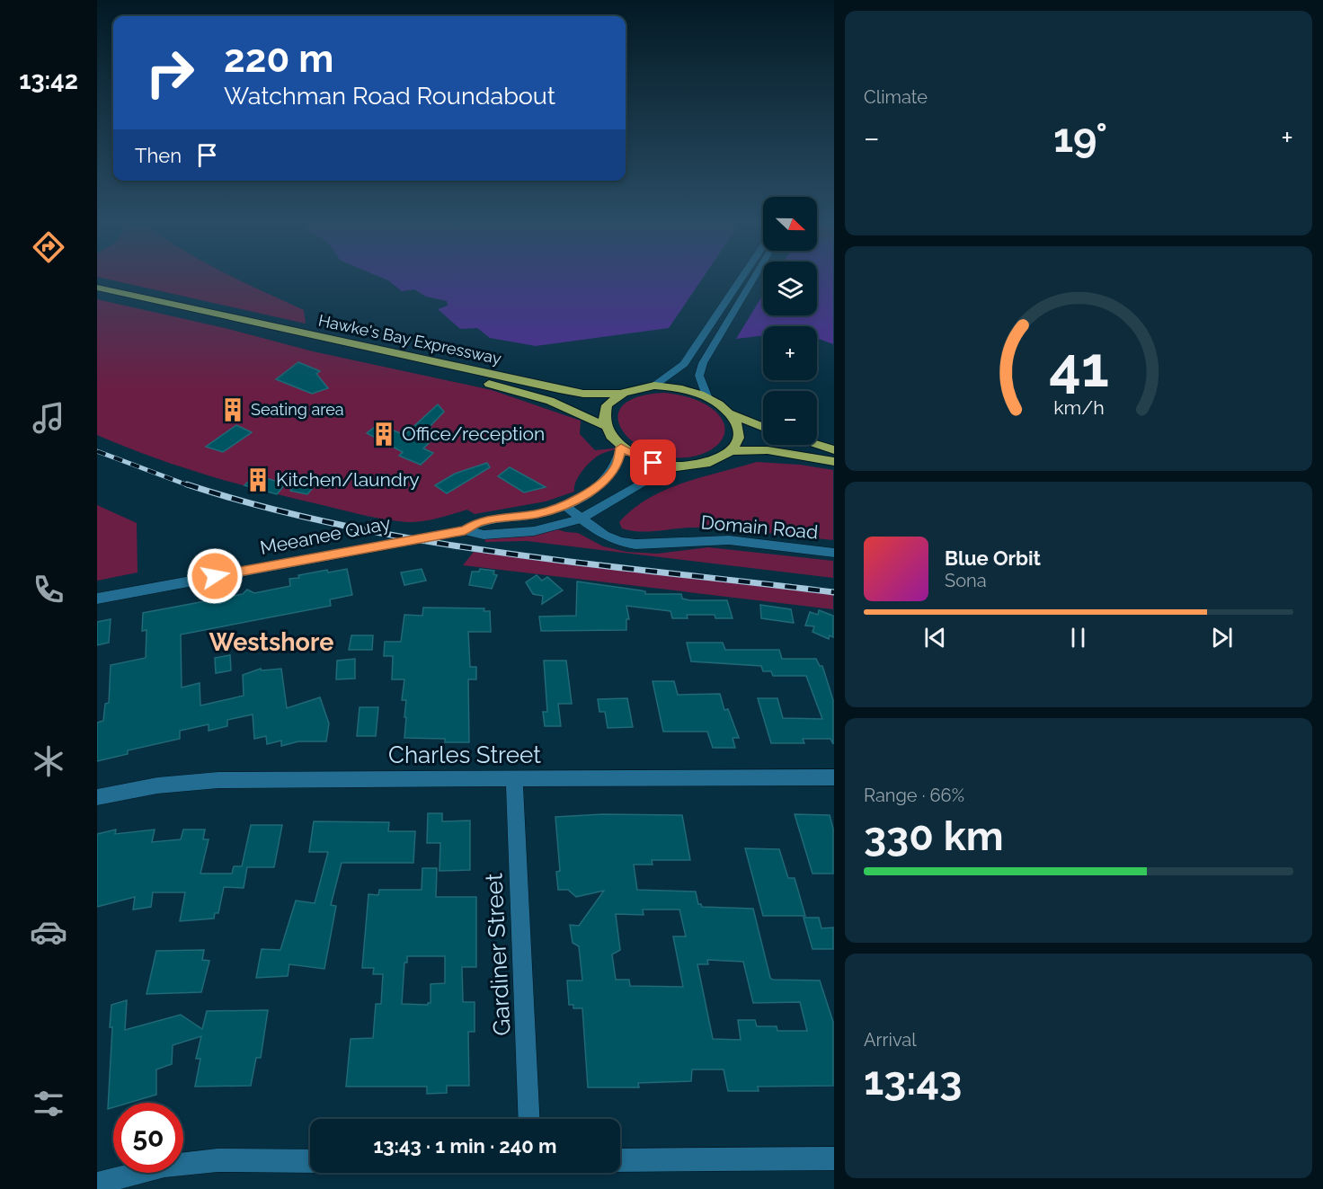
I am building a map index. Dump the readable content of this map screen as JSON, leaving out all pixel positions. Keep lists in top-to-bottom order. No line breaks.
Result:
{"streets":{"highway":["Hawke's Bay Expressway"],"street":["Domain Road","Meeanee Quay","Charles Street","Gardiner Street"]},"crossings":[["Hawke's Bay Expressway","Meeanee Quay"],["Domain Road","Meeanee Quay"],["Charles Street","Gardiner Street"]],"districts":["Westshore"],"places":{"building":["Seating area","Office/reception","Kitchen/laundry"]},"north":"right","page":{"tabs":"13:42","tile":["Climate",["Range · 66%","330 km"],["Arrival","13:43"]],"turn":["220 m","Watchman Road Roundabout"],"heat":["−","19°","+"],"then":"Then","map_buttons":["+","−"],"song":["Blue Orbit","Sona"],"limit":"50","trip":"13:43 · 1 min · 240 m","gauge":["41","km/h"]}}
